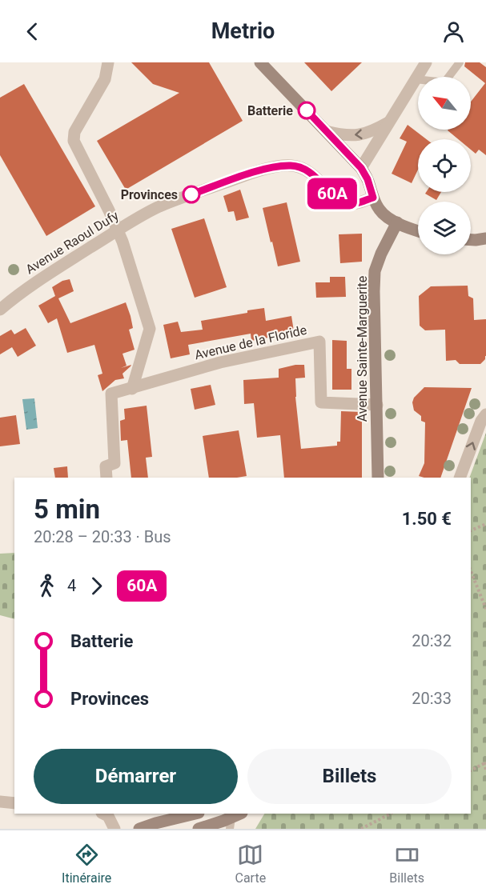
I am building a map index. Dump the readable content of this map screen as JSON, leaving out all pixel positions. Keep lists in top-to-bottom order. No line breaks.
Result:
{"streets":{"street":["Avenue Raoul Dufy","Avenue de la Floride","Avenue Sainte-Marguerite"]},"crossings":[["Avenue de la Floride","Avenue Sainte-Marguerite"]],"places":["Batterie","Provinces"],"lines":["bus line 60A"],"north":"top left","page":{"header":"Metrio","on_map":"60A","heading":["5 min","20:28 – 20:33 · Bus","1.50 €"],"legs":["4","60A"],"list":[{"name":"Batterie","value":"20:32"},{"name":"Provinces","value":"20:33"}],"buttons":["Démarrer","Billets"],"tabs":["Itinéraire","Carte","Billets"]}}
